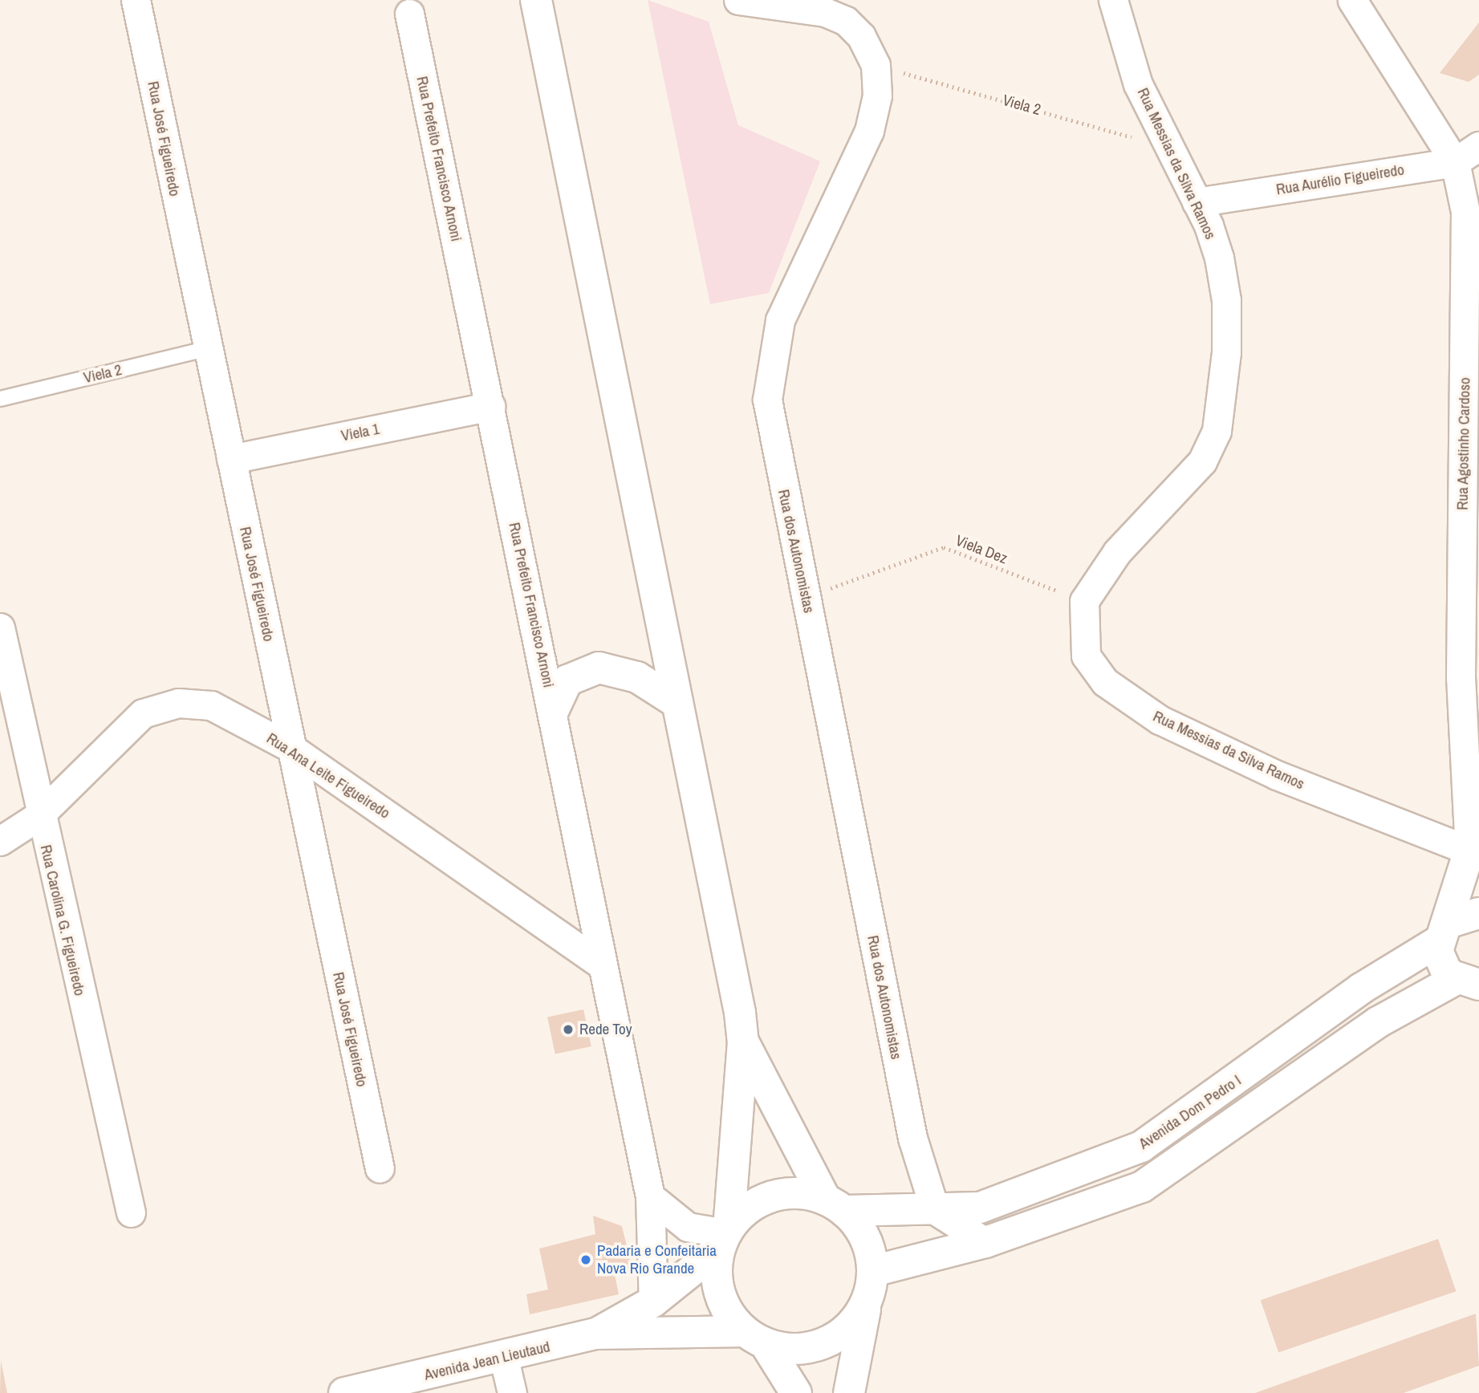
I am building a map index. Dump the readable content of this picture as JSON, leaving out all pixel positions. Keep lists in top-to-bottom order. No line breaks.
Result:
{"streets":{"main road":["Avenida Dom Pedro I","Avenida Jean Lieutaud"],"street":["Rua José Figueiredo","Rua Prefeito Francisco Arnoni","Rua Messias da Silva Ramos","Rua Aurélio Figueiredo","Viela 1","Rua Agostinho Cardoso","Rua dos Autonomistas","Rua Ana Leite Figueiredo","Rua Carolina G. Figueiredo"],"lane":["Viela 2"],"path":["Viela Dez"]},"crossings":[["Viela 2","Rua José Figueiredo"],["Viela 2","Rua Messias da Silva Ramos"],["Viela 2","Rua dos Autonomistas"],["Rua José Figueiredo","Viela 1"],["Rua José Figueiredo","Rua Ana Leite Figueiredo"],["Rua Prefeito Francisco Arnoni","Viela 1"],["Rua Prefeito Francisco Arnoni","Rua Ana Leite Figueiredo"],["Rua Prefeito Francisco Arnoni","Avenida Jean Lieutaud"],["Rua Messias da Silva Ramos","Rua Aurélio Figueiredo"],["Rua Messias da Silva Ramos","Rua Agostinho Cardoso"],["Rua Messias da Silva Ramos","Viela Dez"],["Rua Aurélio Figueiredo","Rua Agostinho Cardoso"],["Viela Dez","Rua dos Autonomistas"],["Rua dos Autonomistas","Avenida Dom Pedro I"],["Rua Ana Leite Figueiredo","Rua Carolina G. Figueiredo"],["Avenida Dom Pedro I","Avenida Jean Lieutaud"]],"places":["Rede Toy","Padaria e Confeitaria Nova Rio Grande"]}
